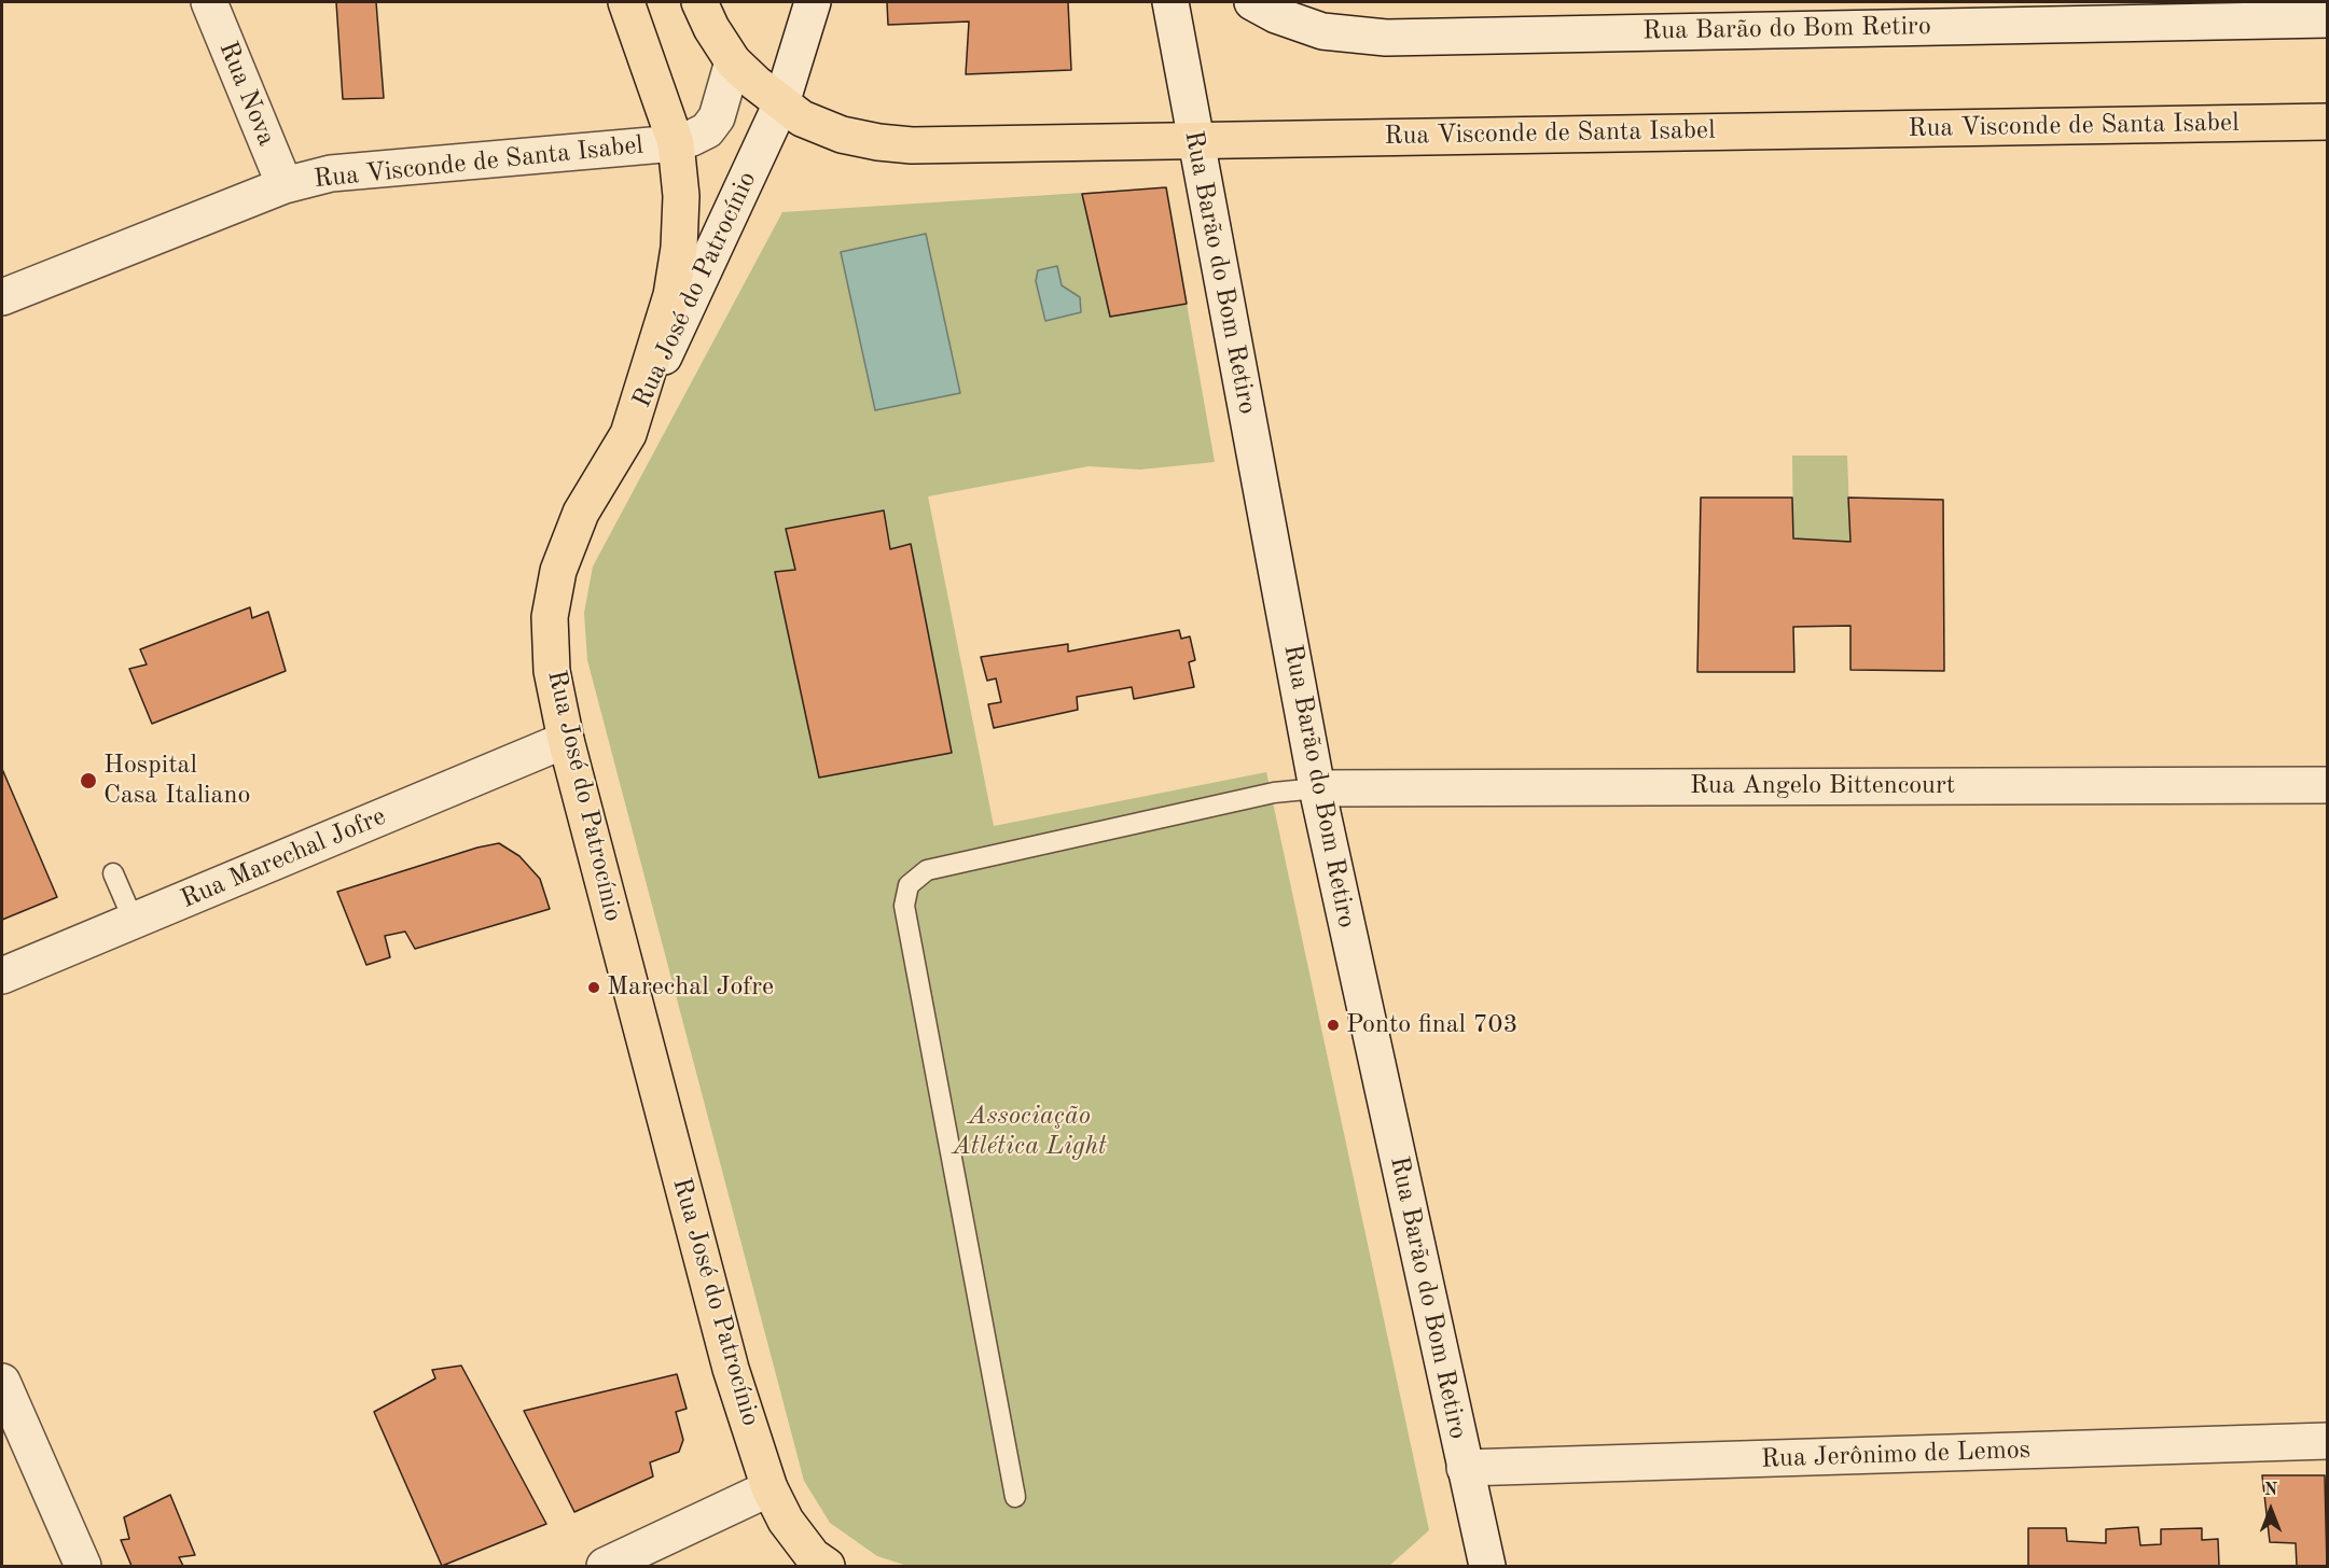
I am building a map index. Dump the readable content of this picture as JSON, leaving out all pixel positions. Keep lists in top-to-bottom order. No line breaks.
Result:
{"streets":{"main road":["Rua Visconde de Santa Isabel","Rua José do Patrocínio"],"street":["Rua Barão do Bom Retiro","Rua Nova","Rua Angelo Bittencourt","Rua Marechal Jofre","Rua Jerônimo de Lemos"]},"crossings":[["Rua Barão do Bom Retiro","Rua Visconde de Santa Isabel"],["Rua Barão do Bom Retiro","Rua Angelo Bittencourt"],["Rua Barão do Bom Retiro","Rua Jerônimo de Lemos"],["Rua Nova","Rua Visconde de Santa Isabel"],["Rua Visconde de Santa Isabel","Rua José do Patrocínio"],["Rua José do Patrocínio","Rua Marechal Jofre"]],"parks":["Associação Atlética Light"],"places":["Hospital Casa Italiano","Marechal Jofre","Ponto final 703"],"north":"top"}
